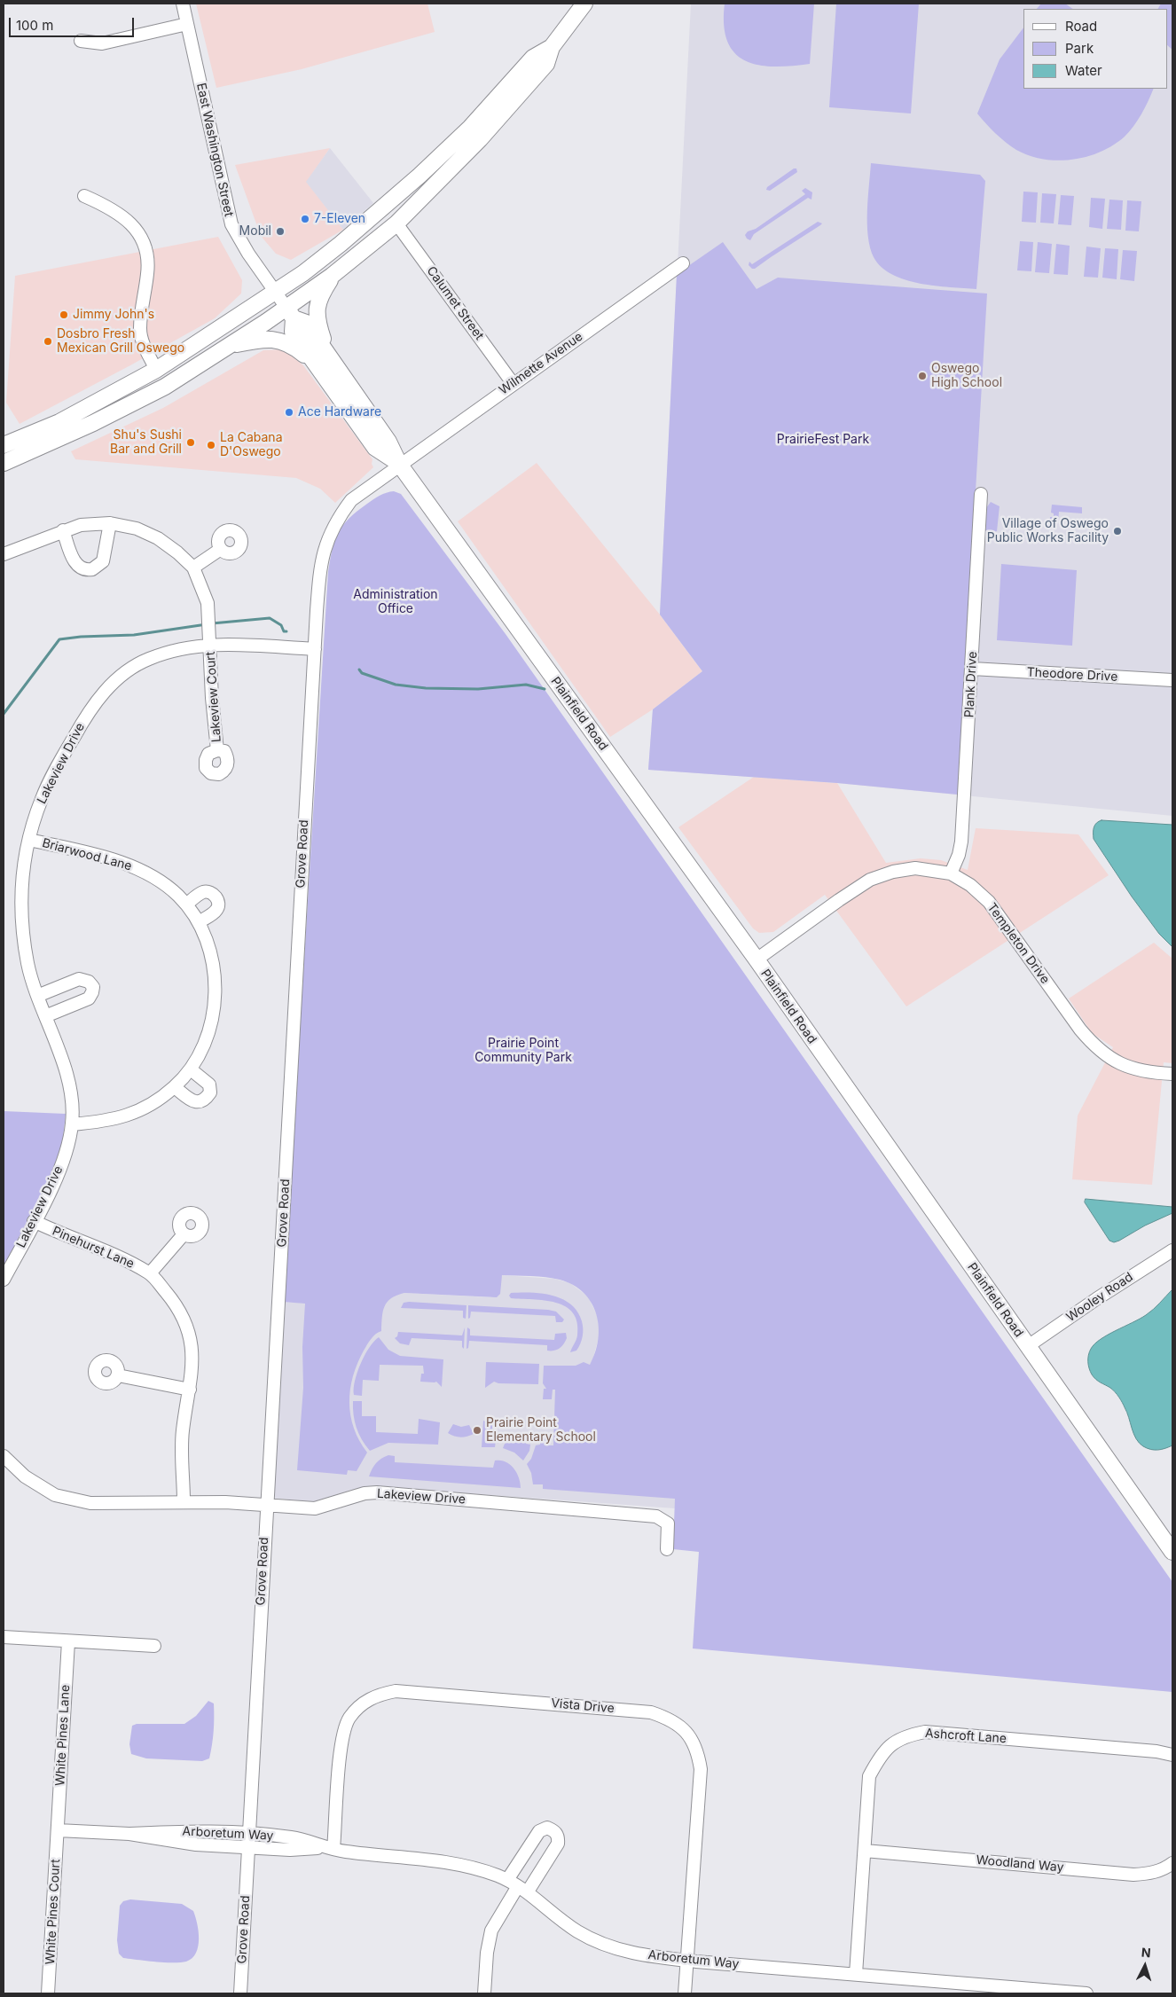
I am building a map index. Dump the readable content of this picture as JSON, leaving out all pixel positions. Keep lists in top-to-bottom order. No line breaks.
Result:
{"streets":{"main road":["Plainfield Road"],"street":["East Washington Street","Calumet Street","Wilmette Avenue","Theodore Drive","Plank Drive","Lakeview Court","Lakeview Drive","Grove Road","Briarwood Lane","Templeton Drive","Pinehurst Lane","Wooley Road","Vista Drive","White Pines Lane","Ashcroft Lane","Arboretum Way","Woodland Way","White Pines Court"]},"crossings":[["East Washington Street","Plainfield Road"],["Calumet Street","Wilmette Avenue"],["Wilmette Avenue","Plainfield Road"],["Wilmette Avenue","Grove Road"],["Theodore Drive","Plank Drive"],["Plank Drive","Templeton Drive"],["Lakeview Court","Lakeview Drive"],["Plainfield Road","Grove Road"],["Plainfield Road","Templeton Drive"],["Plainfield Road","Wooley Road"],["Lakeview Drive","Grove Road"],["Lakeview Drive","Briarwood Lane"],["Lakeview Drive","Pinehurst Lane"],["Grove Road","Arboretum Way"],["Vista Drive","Arboretum Way"],["White Pines Lane","Arboretum Way"],["White Pines Lane","White Pines Court"],["Ashcroft Lane","Arboretum Way"],["Ashcroft Lane","Woodland Way"],["Arboretum Way","White Pines Court"]],"parks":["PrairieFest Park","Administration Office","Prairie Point Community Park"],"places":["7-Eleven","Mobil","Jimmy John's","Dosbro Fresh Mexican Grill Oswego","Oswego High School","Ace Hardware","Shu's Sushi Bar and Grill","La Cabana D'Oswego","Village of Oswego Public Works Facility","Prairie Point Elementary School"],"legend":["Road","Park","Water"],"scale_bar":"100 m","north":"top"}
